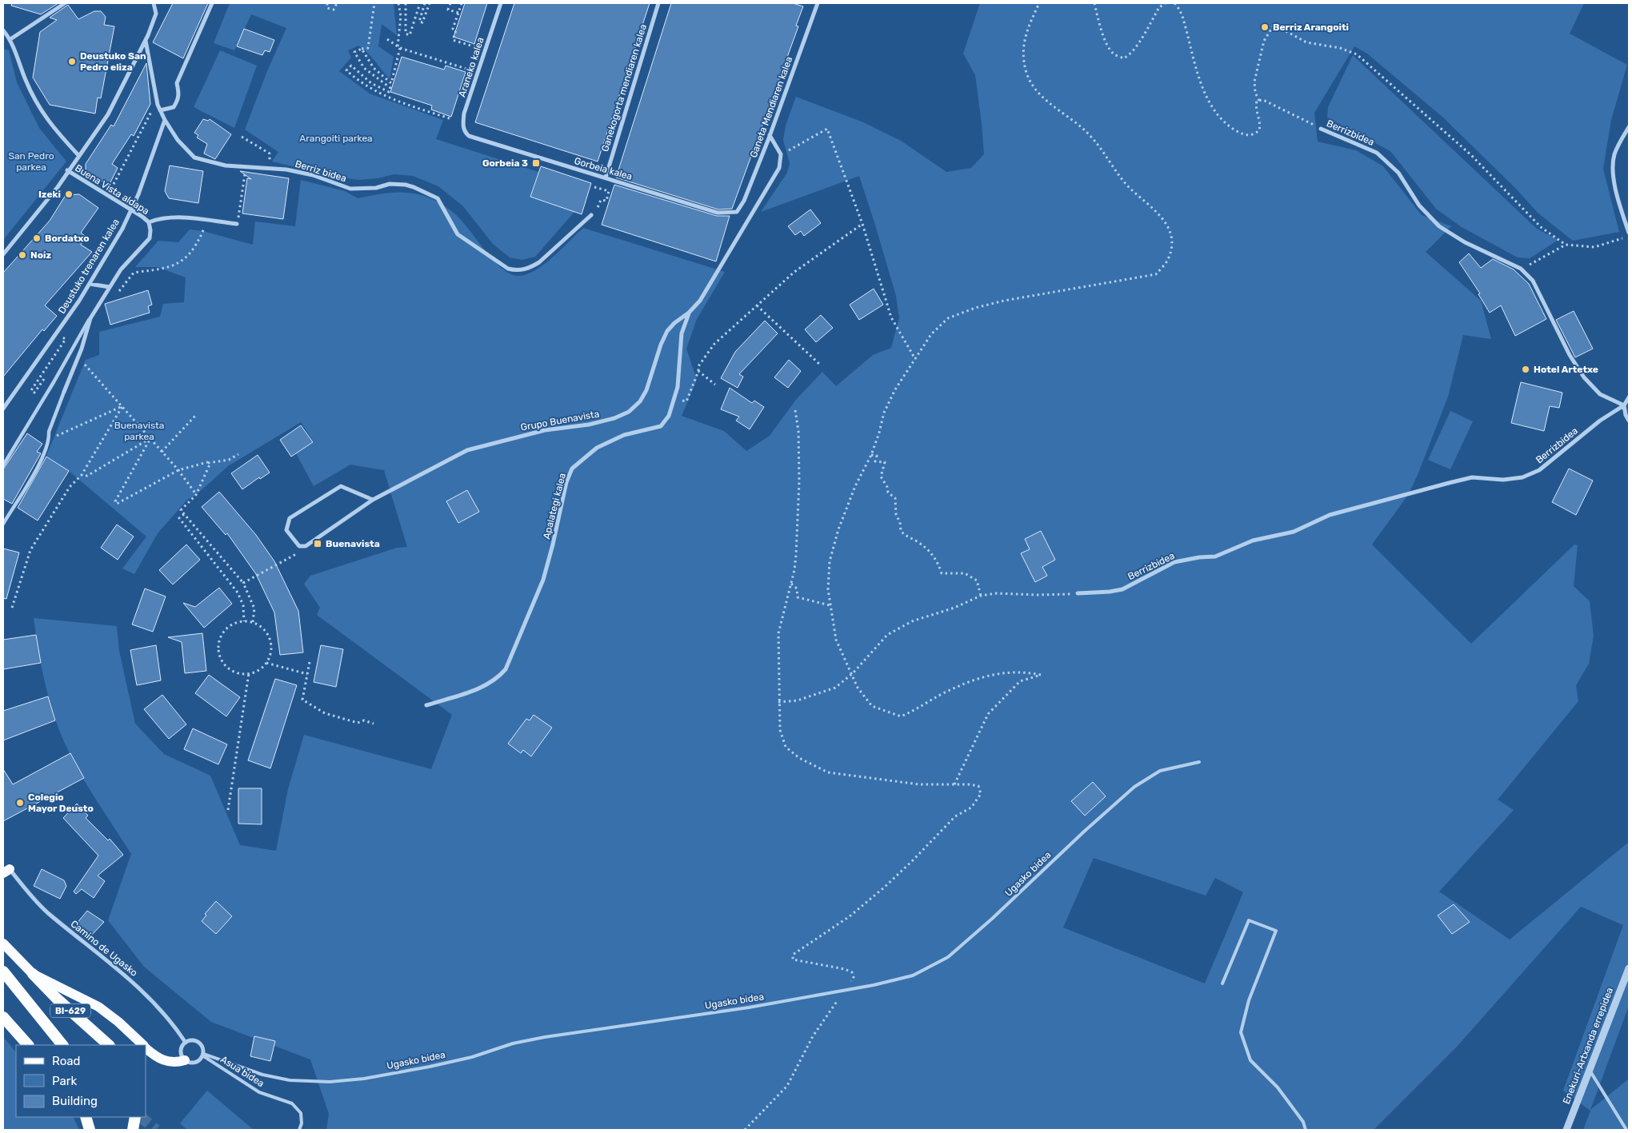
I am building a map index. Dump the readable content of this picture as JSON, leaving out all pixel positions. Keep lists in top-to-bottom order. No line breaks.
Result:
{"streets":{"highway":["BI-629"],"street":["Araneko kalea","Ganekogorta mendiaren kalea","Ganeta Mendiaren kalea","Berrizbidea","Gorbeia kalea","Berriz bidea","Buena Vista aldapa","Deustuko trenaren kalea","Grupo Buenavista","Apalategi kalea","Camino de Ugasko","Enekuri-Artxanda errepidea"],"lane":["Ugasko bidea","Asua bidea"]},"crossings":[["Araneko kalea","Gorbeia kalea"],["Ganekogorta mendiaren kalea","Gorbeia kalea"],["Ganeta Mendiaren kalea","Gorbeia kalea"],["Berriz bidea","Deustuko trenaren kalea"],["Grupo Buenavista","Apalategi kalea"],["Ugasko bidea","Camino de Ugasko"],["Ugasko bidea","Asua bidea"],["Camino de Ugasko","Asua bidea"]],"parks":["Arangoiti parkea","San Pedro parkea","Buenavista parkea"],"places":{"other":["Berriz Arangoiti","Deustuko San Pedro eliza","Izeki","Bordatxo","Noiz","Hotel Artetxe","Colegio Mayor Deusto"],"transit":["Gorbeia 3","Buenavista"]},"legend":["Road","Park","Building"]}
